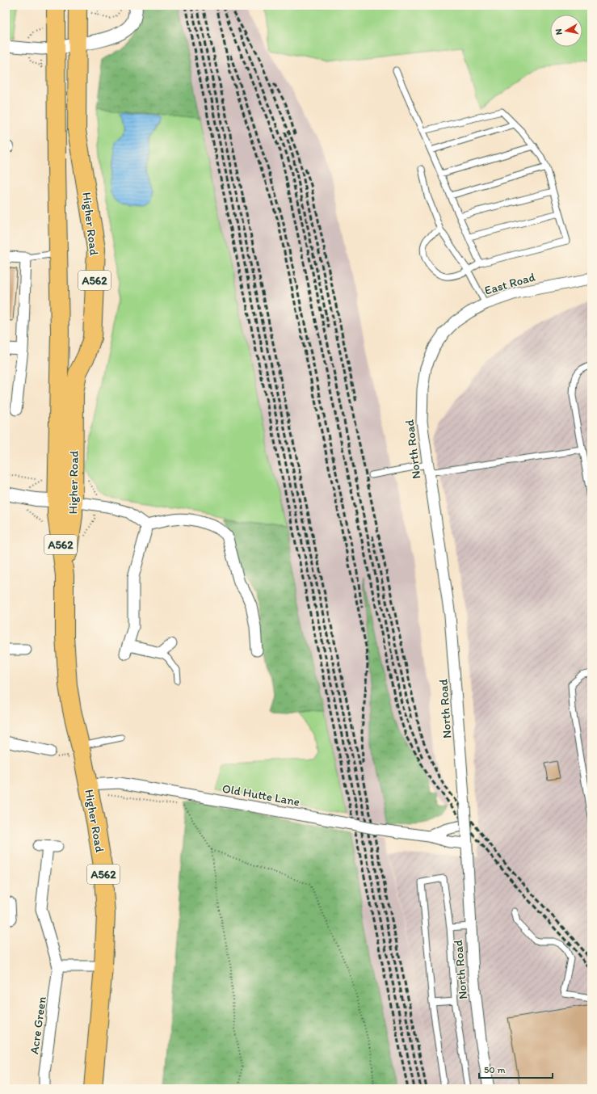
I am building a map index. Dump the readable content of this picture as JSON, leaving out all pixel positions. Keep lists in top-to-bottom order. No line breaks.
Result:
{"streets":{"highway":["Higher Road","A562"],"street":["East Road","North Road","Old Hutte Lane","Acre Green"]},"crossings":[["Higher Road","Old Hutte Lane"],["East Road","North Road"],["North Road","Old Hutte Lane"]],"scale_bar":"50 m","north":"left"}
